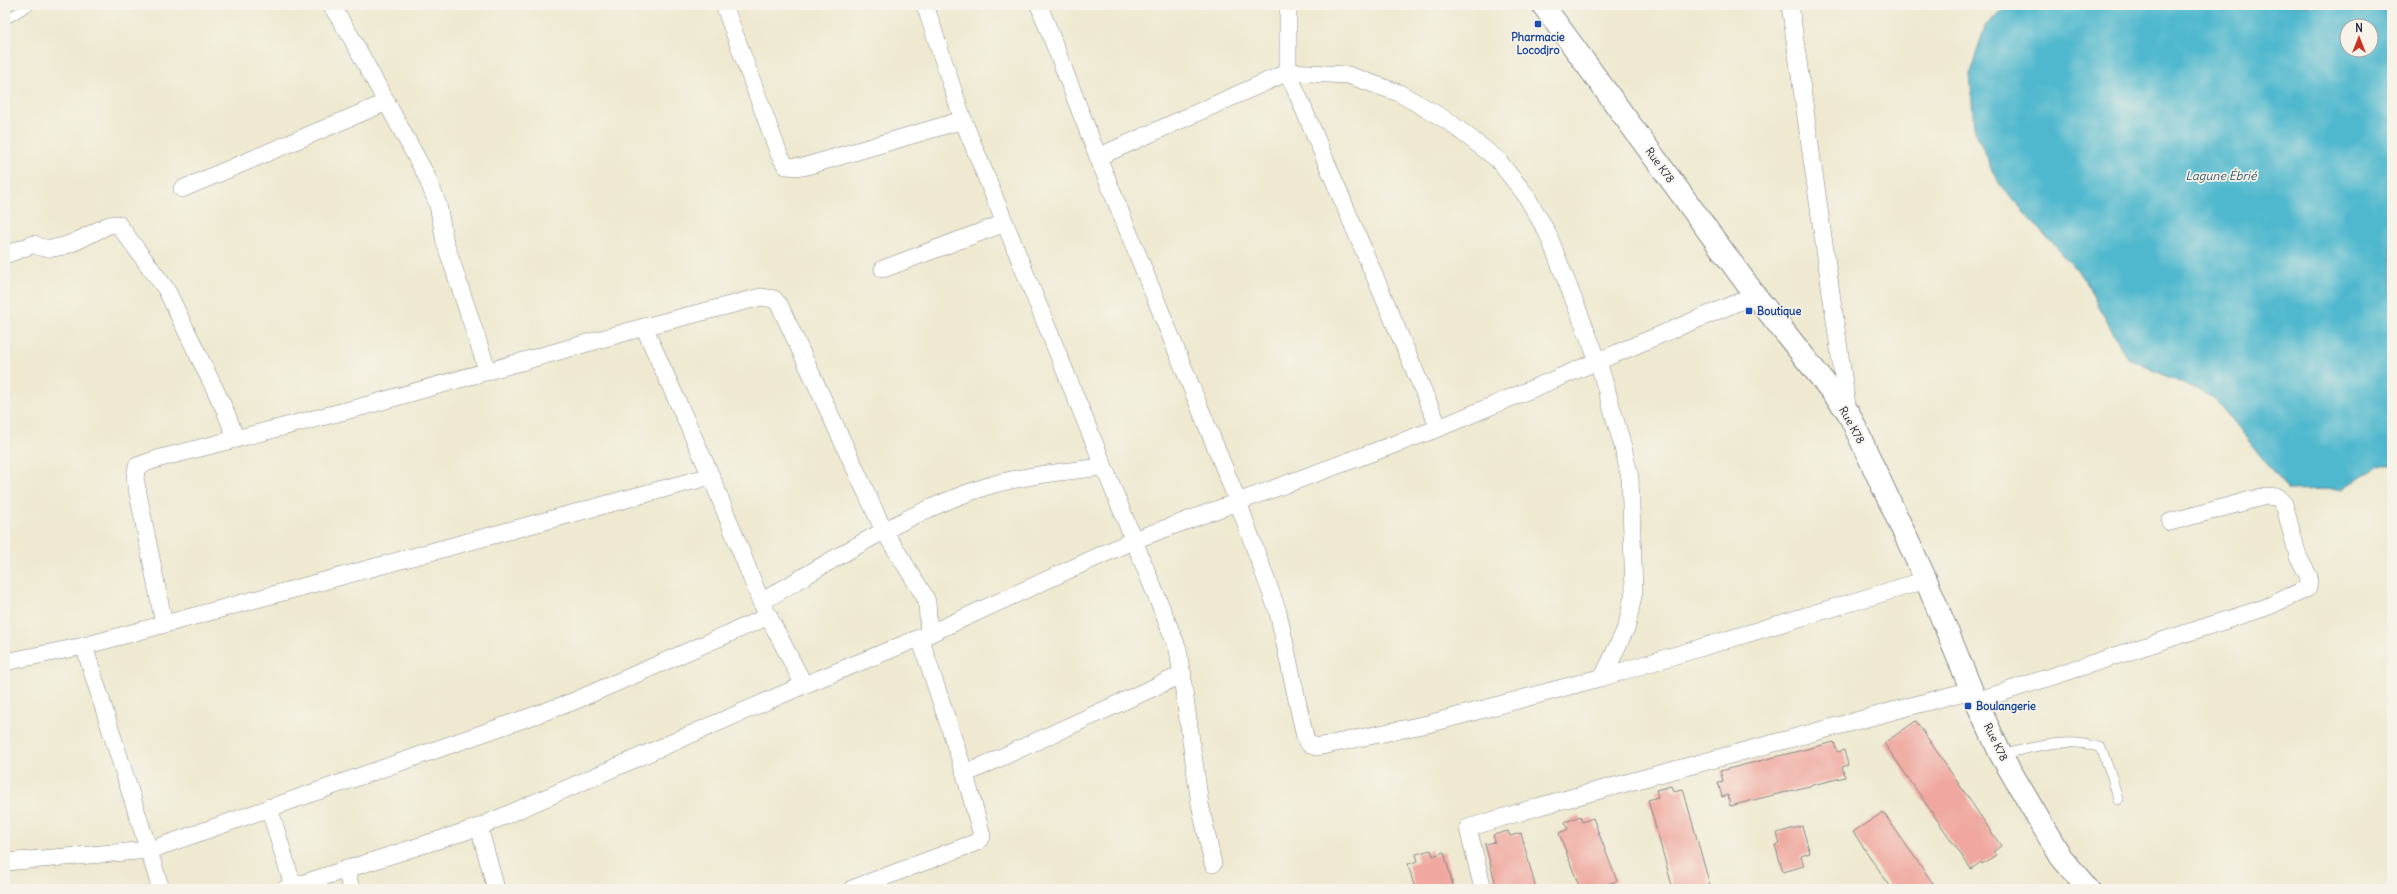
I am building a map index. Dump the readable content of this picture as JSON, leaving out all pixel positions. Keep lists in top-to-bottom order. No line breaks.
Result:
{"streets":{"street":["Rue K78"]},"water":["Lagune Ébrié"],"places":{"transit":["Pharmacie Locodjro","Boutique","Boulangerie"]},"north":"top"}
